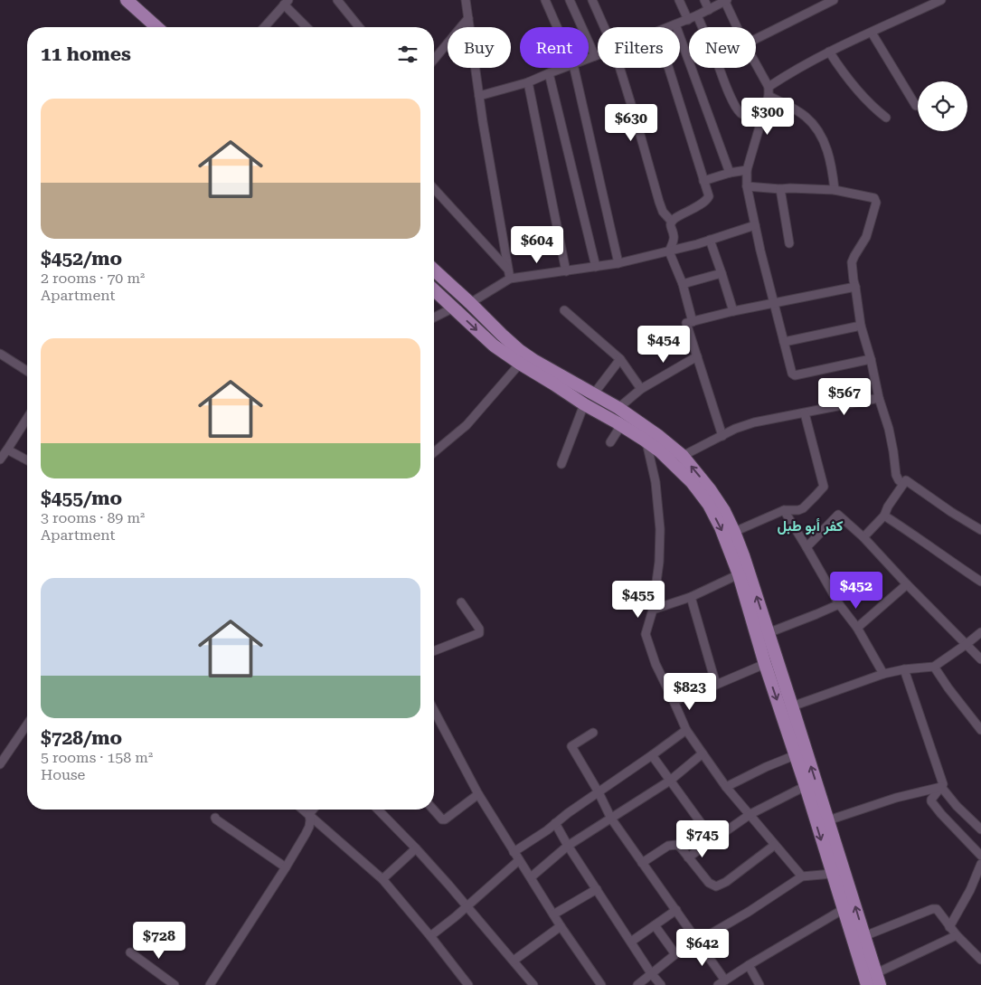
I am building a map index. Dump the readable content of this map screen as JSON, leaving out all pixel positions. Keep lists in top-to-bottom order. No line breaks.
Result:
{"districts":["كفر أبو طبل"],"page":{"chip":["Buy","Rent","Filters","New"],"heading":"11 homes","list":[{"name":"$452/mo","note":"2 rooms · 70 m² · Apartment"},{"name":"$455/mo","note":"3 rooms · 89 m² · Apartment"},{"name":"$728/mo","note":"5 rooms · 158 m² · House"}],"price":["$300","$630","$604","$454","$567","$452","$455","$823","$745","$728","$642"]}}
